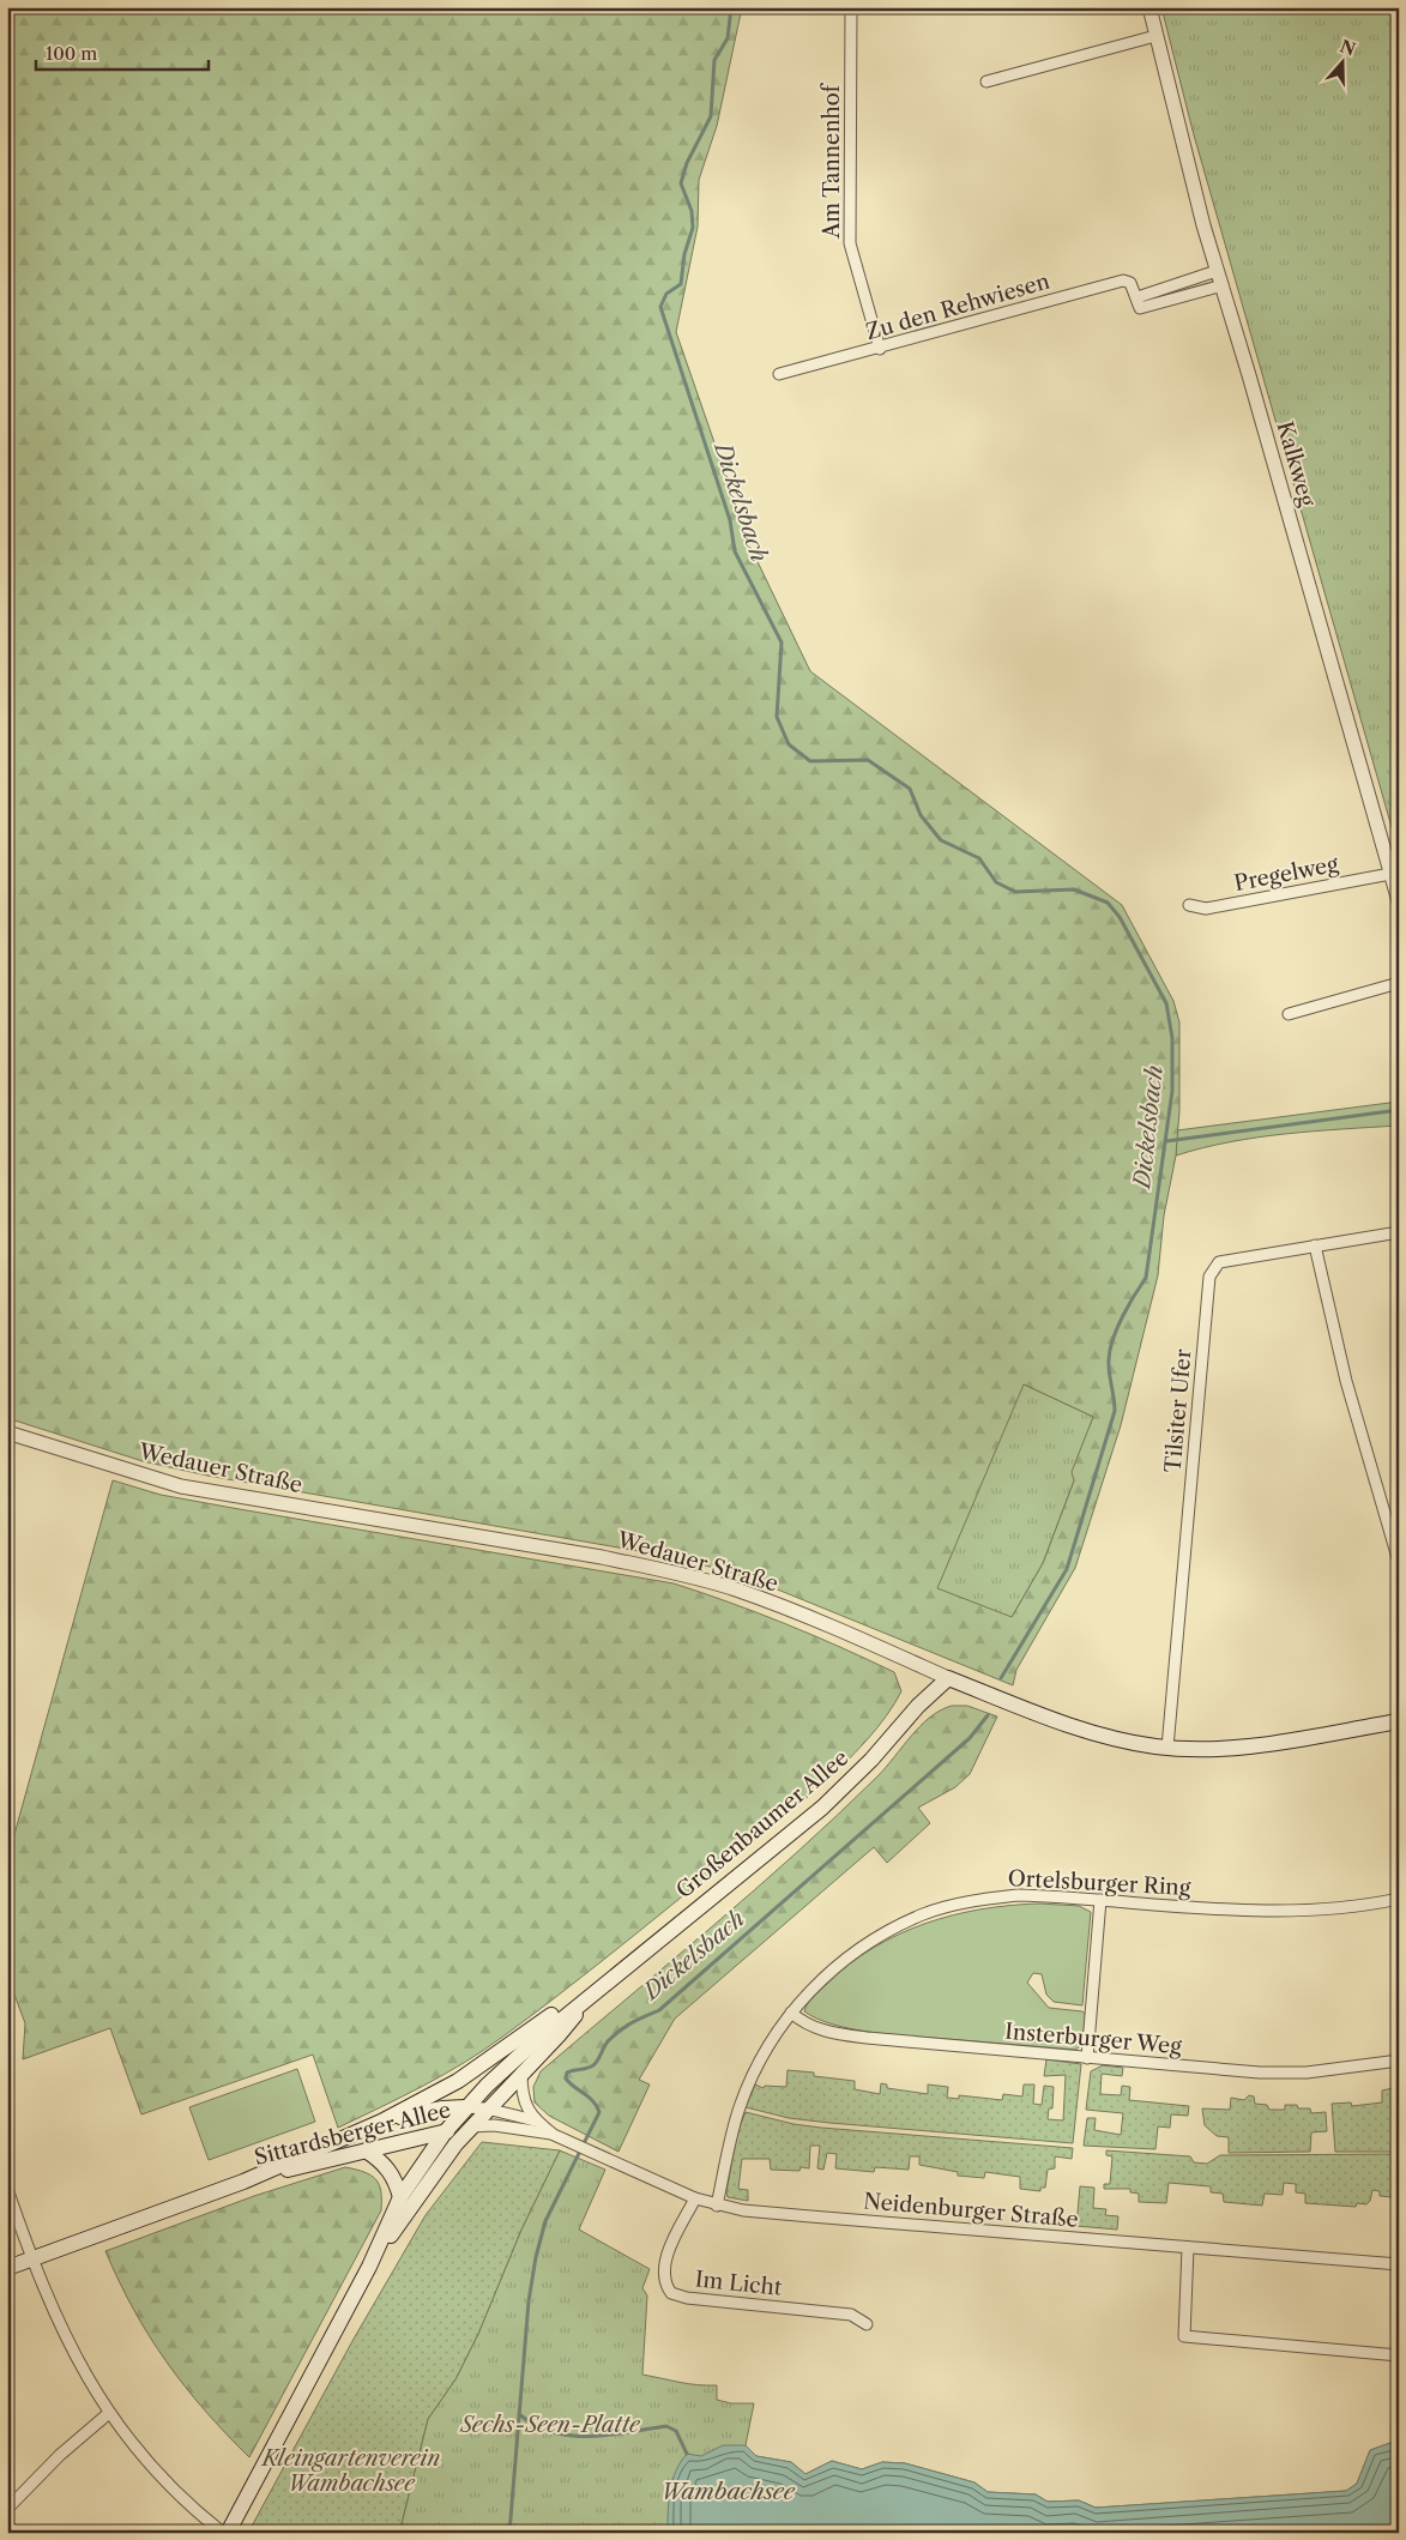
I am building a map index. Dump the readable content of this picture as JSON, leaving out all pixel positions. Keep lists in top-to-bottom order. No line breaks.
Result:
{"streets":{"main road":["Wedauer Straße","Großenbaumer Allee","Sittardsberger Allee"],"street":["Am Tannenhof","Zu den Rehwiesen","Kalkweg","Pregelweg","Tilsiter Ufer","Ortelsburger Ring","Insterburger Weg","Neidenburger Straße","Im Licht"]},"crossings":[["Am Tannenhof","Zu den Rehwiesen"],["Kalkweg","Pregelweg"],["Tilsiter Ufer","Wedauer Straße"],["Wedauer Straße","Großenbaumer Allee"],["Großenbaumer Allee","Sittardsberger Allee"],["Großenbaumer Allee","Neidenburger Straße"],["Ortelsburger Ring","Insterburger Weg"],["Ortelsburger Ring","Neidenburger Straße"],["Sittardsberger Allee","Neidenburger Straße"],["Neidenburger Straße","Im Licht"]],"water":["Dickelsbach","Wambachsee"],"parks":["Sechs-Seen-Platte","Kleingartenverein Wambachsee"],"scale_bar":"100 m","north":"top"}
